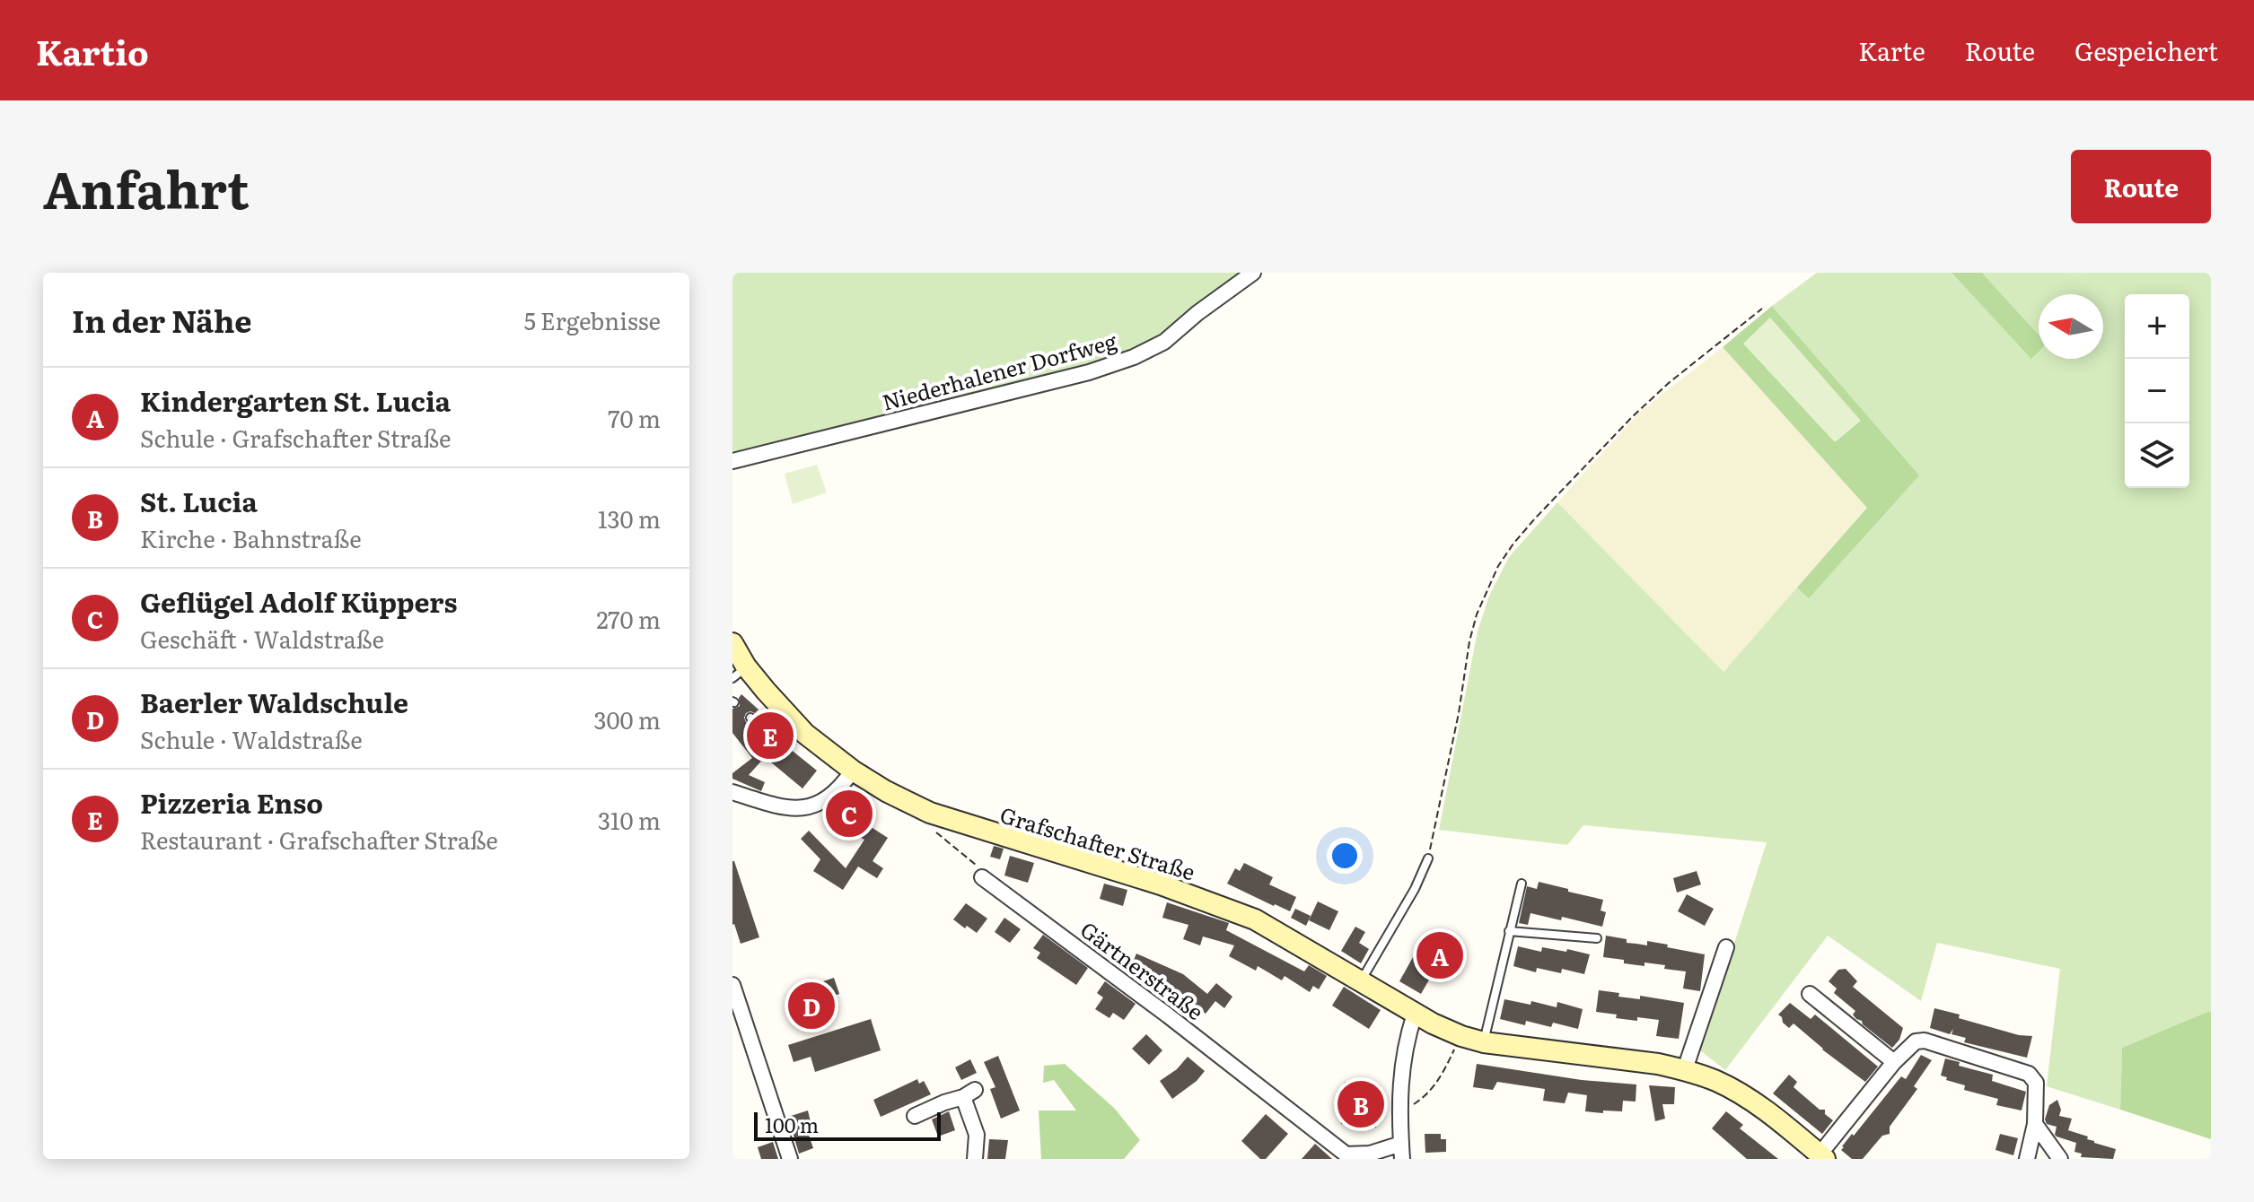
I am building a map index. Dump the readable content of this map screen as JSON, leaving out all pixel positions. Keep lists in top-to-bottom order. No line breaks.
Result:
{"streets":{"main road":["Grafschafter Straße"],"street":["Niederhalener Dorfweg","Gärtnerstraße"]},"scale_bar":"100 m","north":"left","page":{"header":"Kartio","nav":["Karte","Route","Gespeichert"],"title":"Anfahrt","buttons":"Route","heading":["In der Nähe","5 Ergebnisse"],"map_buttons":["+","−"],"list":[{"mark":"A","name":"Kindergarten St. Lucia","note":"Schule · Grafschafter Straße","value":"70 m"},{"mark":"B","name":"St. Lucia","note":"Kirche · Bahnstraße","value":"130 m"},{"mark":"C","name":"Geflügel Adolf Küppers","note":"Geschäft · Waldstraße","value":"270 m"},{"mark":"D","name":"Baerler Waldschule","note":"Schule · Waldstraße","value":"300 m"},{"mark":"E","name":"Pizzeria Enso","note":"Restaurant · Grafschafter Straße","value":"310 m"}],"pins":["E","C","A","D","B"],"scale":"100 m"}}
